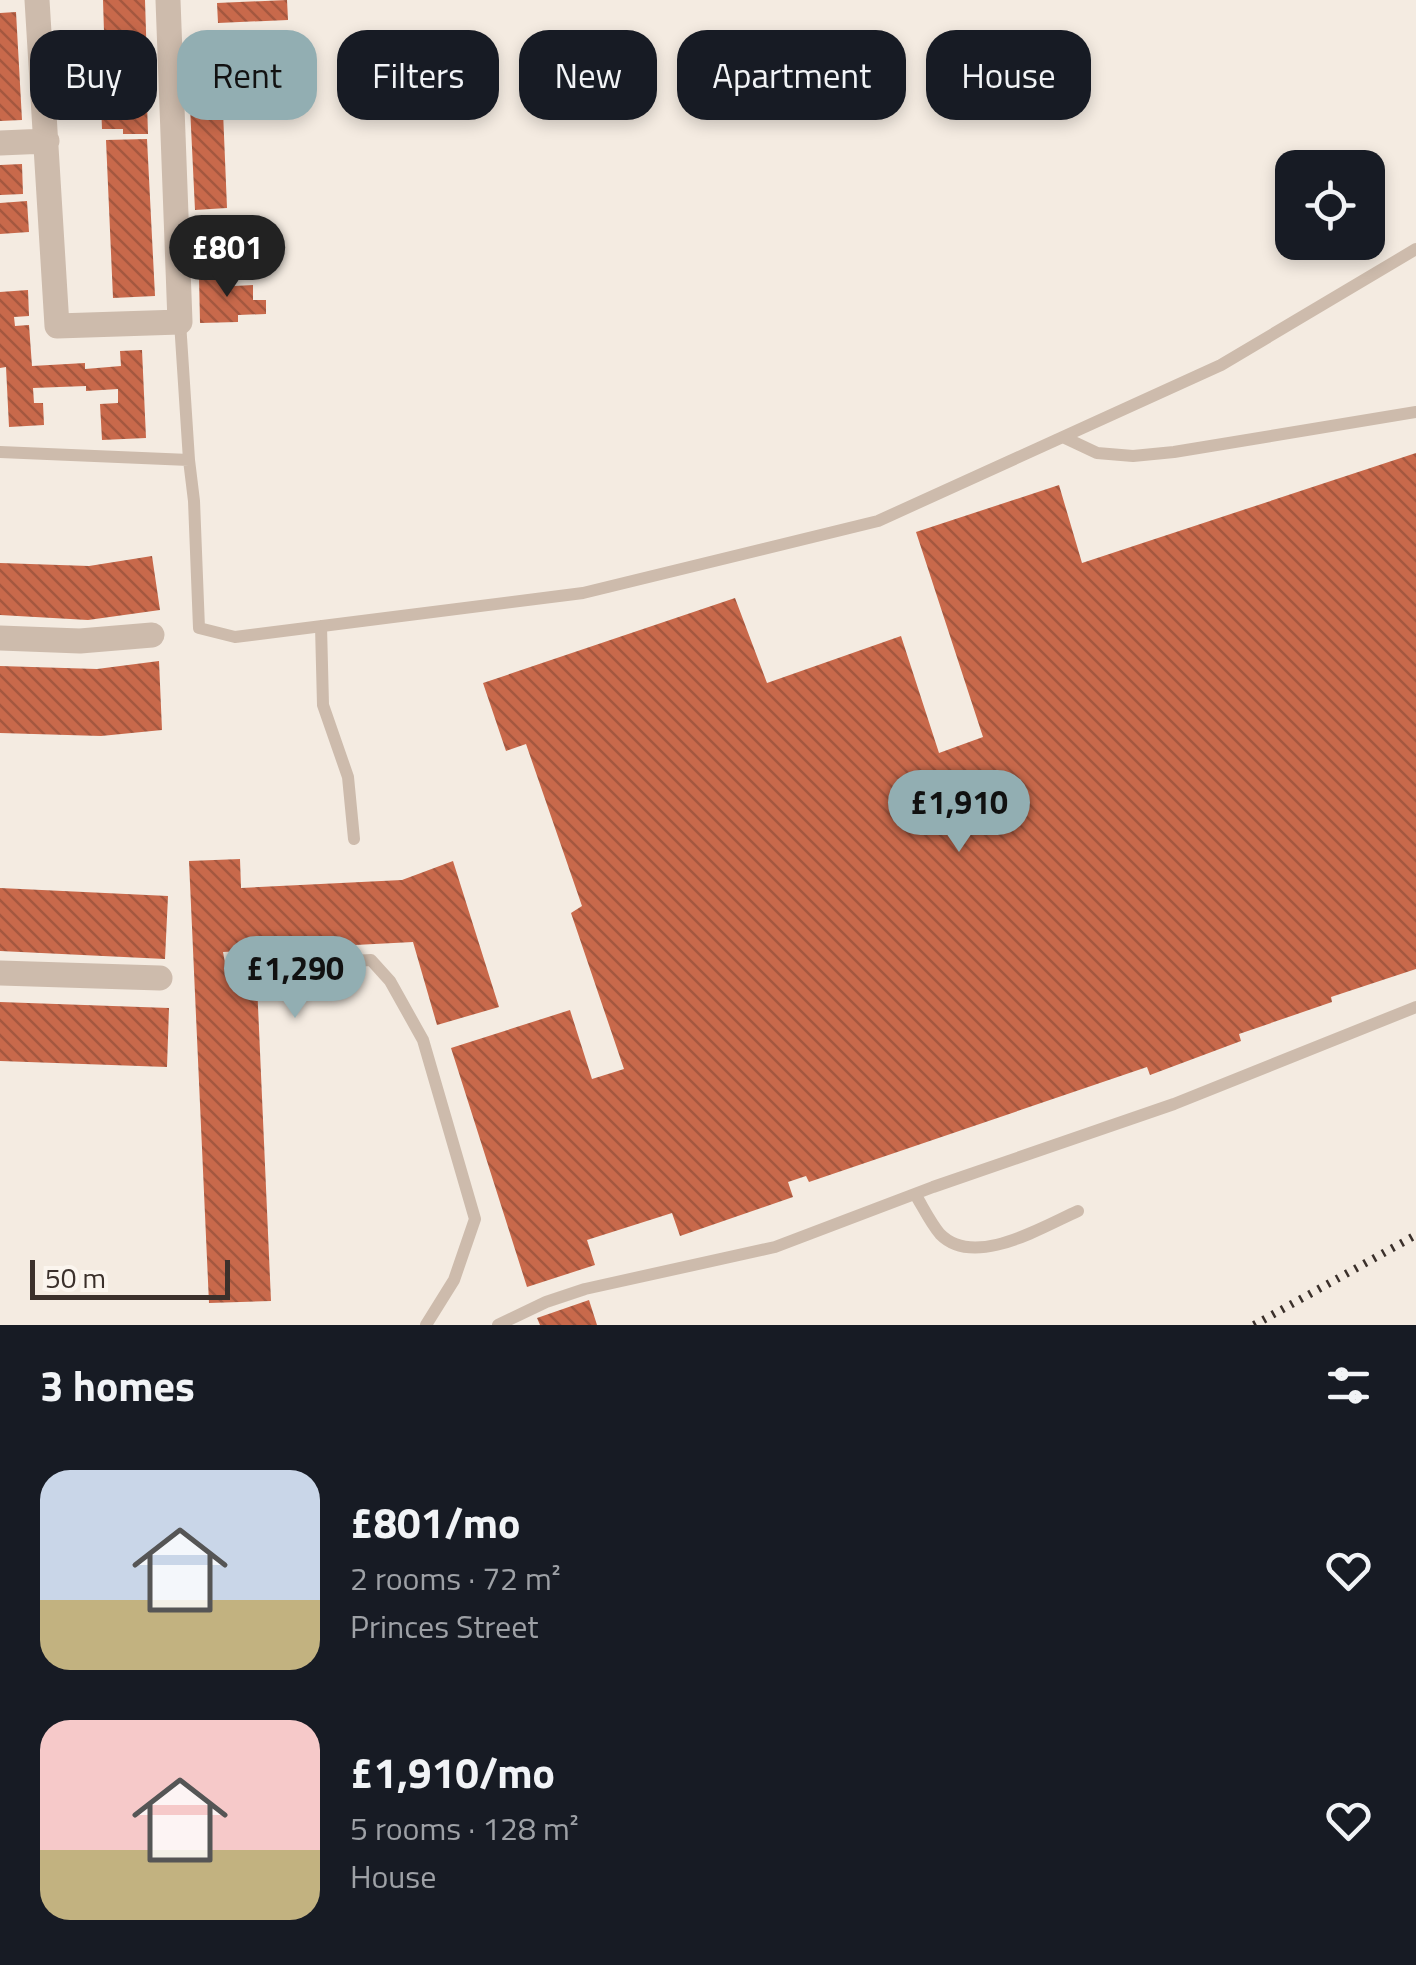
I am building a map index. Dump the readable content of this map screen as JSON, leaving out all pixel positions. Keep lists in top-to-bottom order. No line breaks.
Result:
{"scale_bar":"50 m","page":{"chip":["Buy","Rent","Filters","New","Apartment","House"],"price":["£801","£1,910","£1,290"],"scale":"50 m","heading":"3 homes","list":[{"name":"£801/mo","note":"2 rooms · 72 m² · Princes Street"},{"name":"£1,910/mo","note":"5 rooms · 128 m² · House"}]}}
